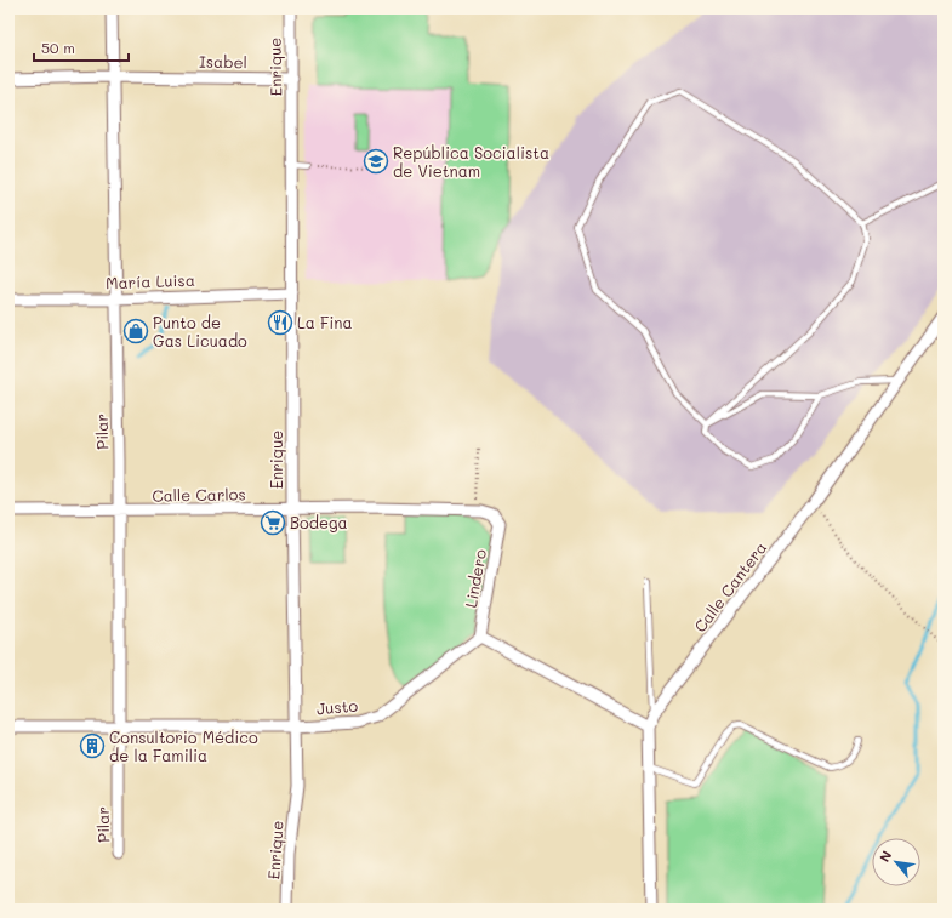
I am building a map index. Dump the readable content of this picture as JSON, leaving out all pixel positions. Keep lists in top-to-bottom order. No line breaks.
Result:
{"streets":{"street":["Isabel","Enrique","María Luisa","Pilar","Calle Carlos","Lindero","Calle Cantera","Justo"]},"crossings":[["Isabel","Enrique"],["Isabel","Pilar"],["Enrique","María Luisa"],["Enrique","Calle Carlos"],["Enrique","Justo"],["María Luisa","Pilar"],["Pilar","Calle Carlos"],["Pilar","Justo"],["Calle Carlos","Lindero"],["Lindero","Justo"]],"places":{"school or university":["República Socialista de Vietnam"],"restaurant":["La Fina"],"shop":["Punto de Gas Licuado"],"supermarket":["Bodega"],"building":["Consultorio Médico de la Familia"]},"scale_bar":"50 m","north":"top left"}
